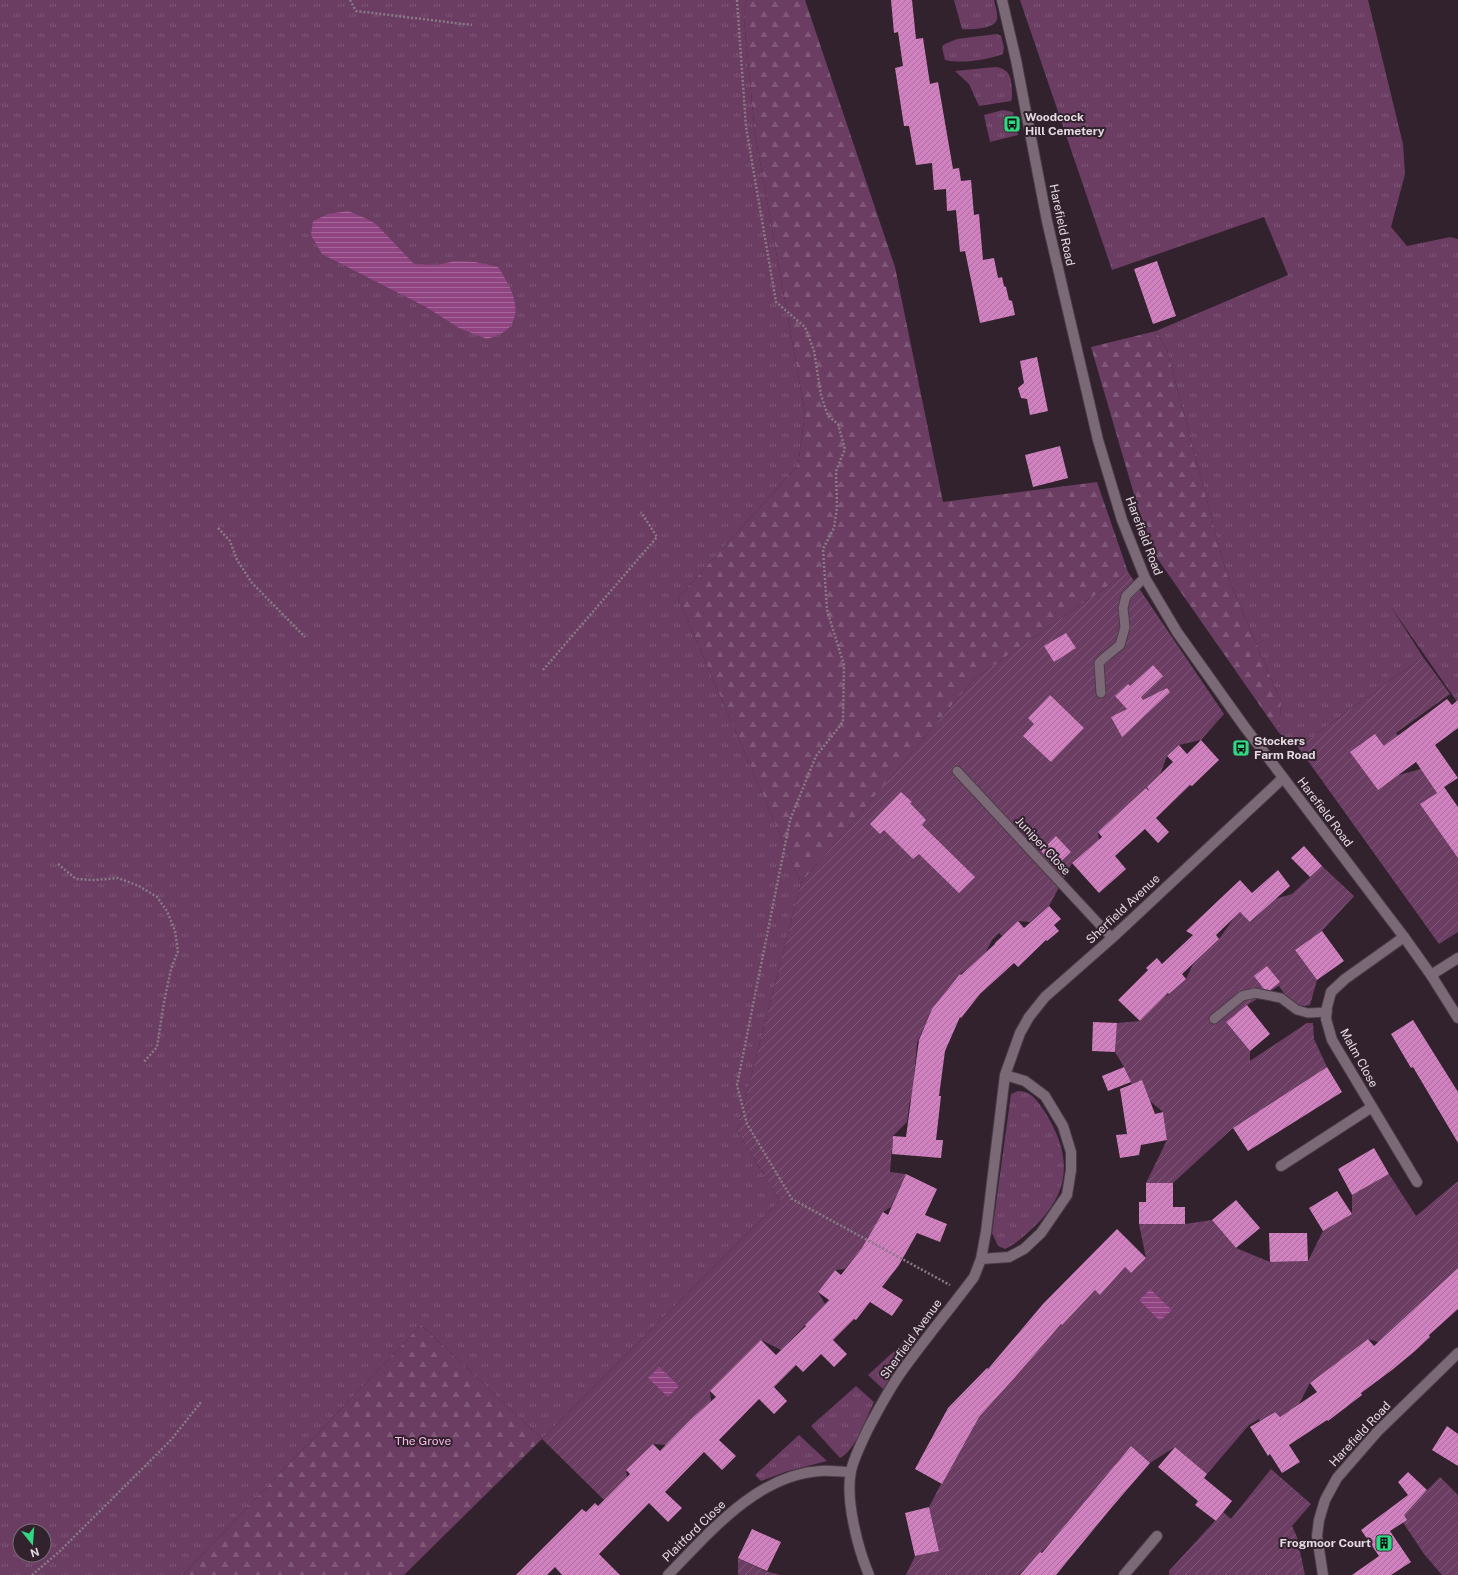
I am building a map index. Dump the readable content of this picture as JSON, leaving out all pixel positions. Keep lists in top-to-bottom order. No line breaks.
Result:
{"streets":{"street":["Harefield Road","Sherfield Avenue","Malm Close","Plaitford Close"],"lane":["Juniper Close"]},"crossings":[["Harefield Road","Sherfield Avenue"],["Harefield Road","Malm Close"],["Juniper Close","Sherfield Avenue"],["Sherfield Avenue","Plaitford Close"]],"parks":["The Grove"],"places":{"bus stop":["Woodcock Hill Cemetery","Stockers Farm Road"],"building":["Frogmoor Court"]},"north":"bottom"}
